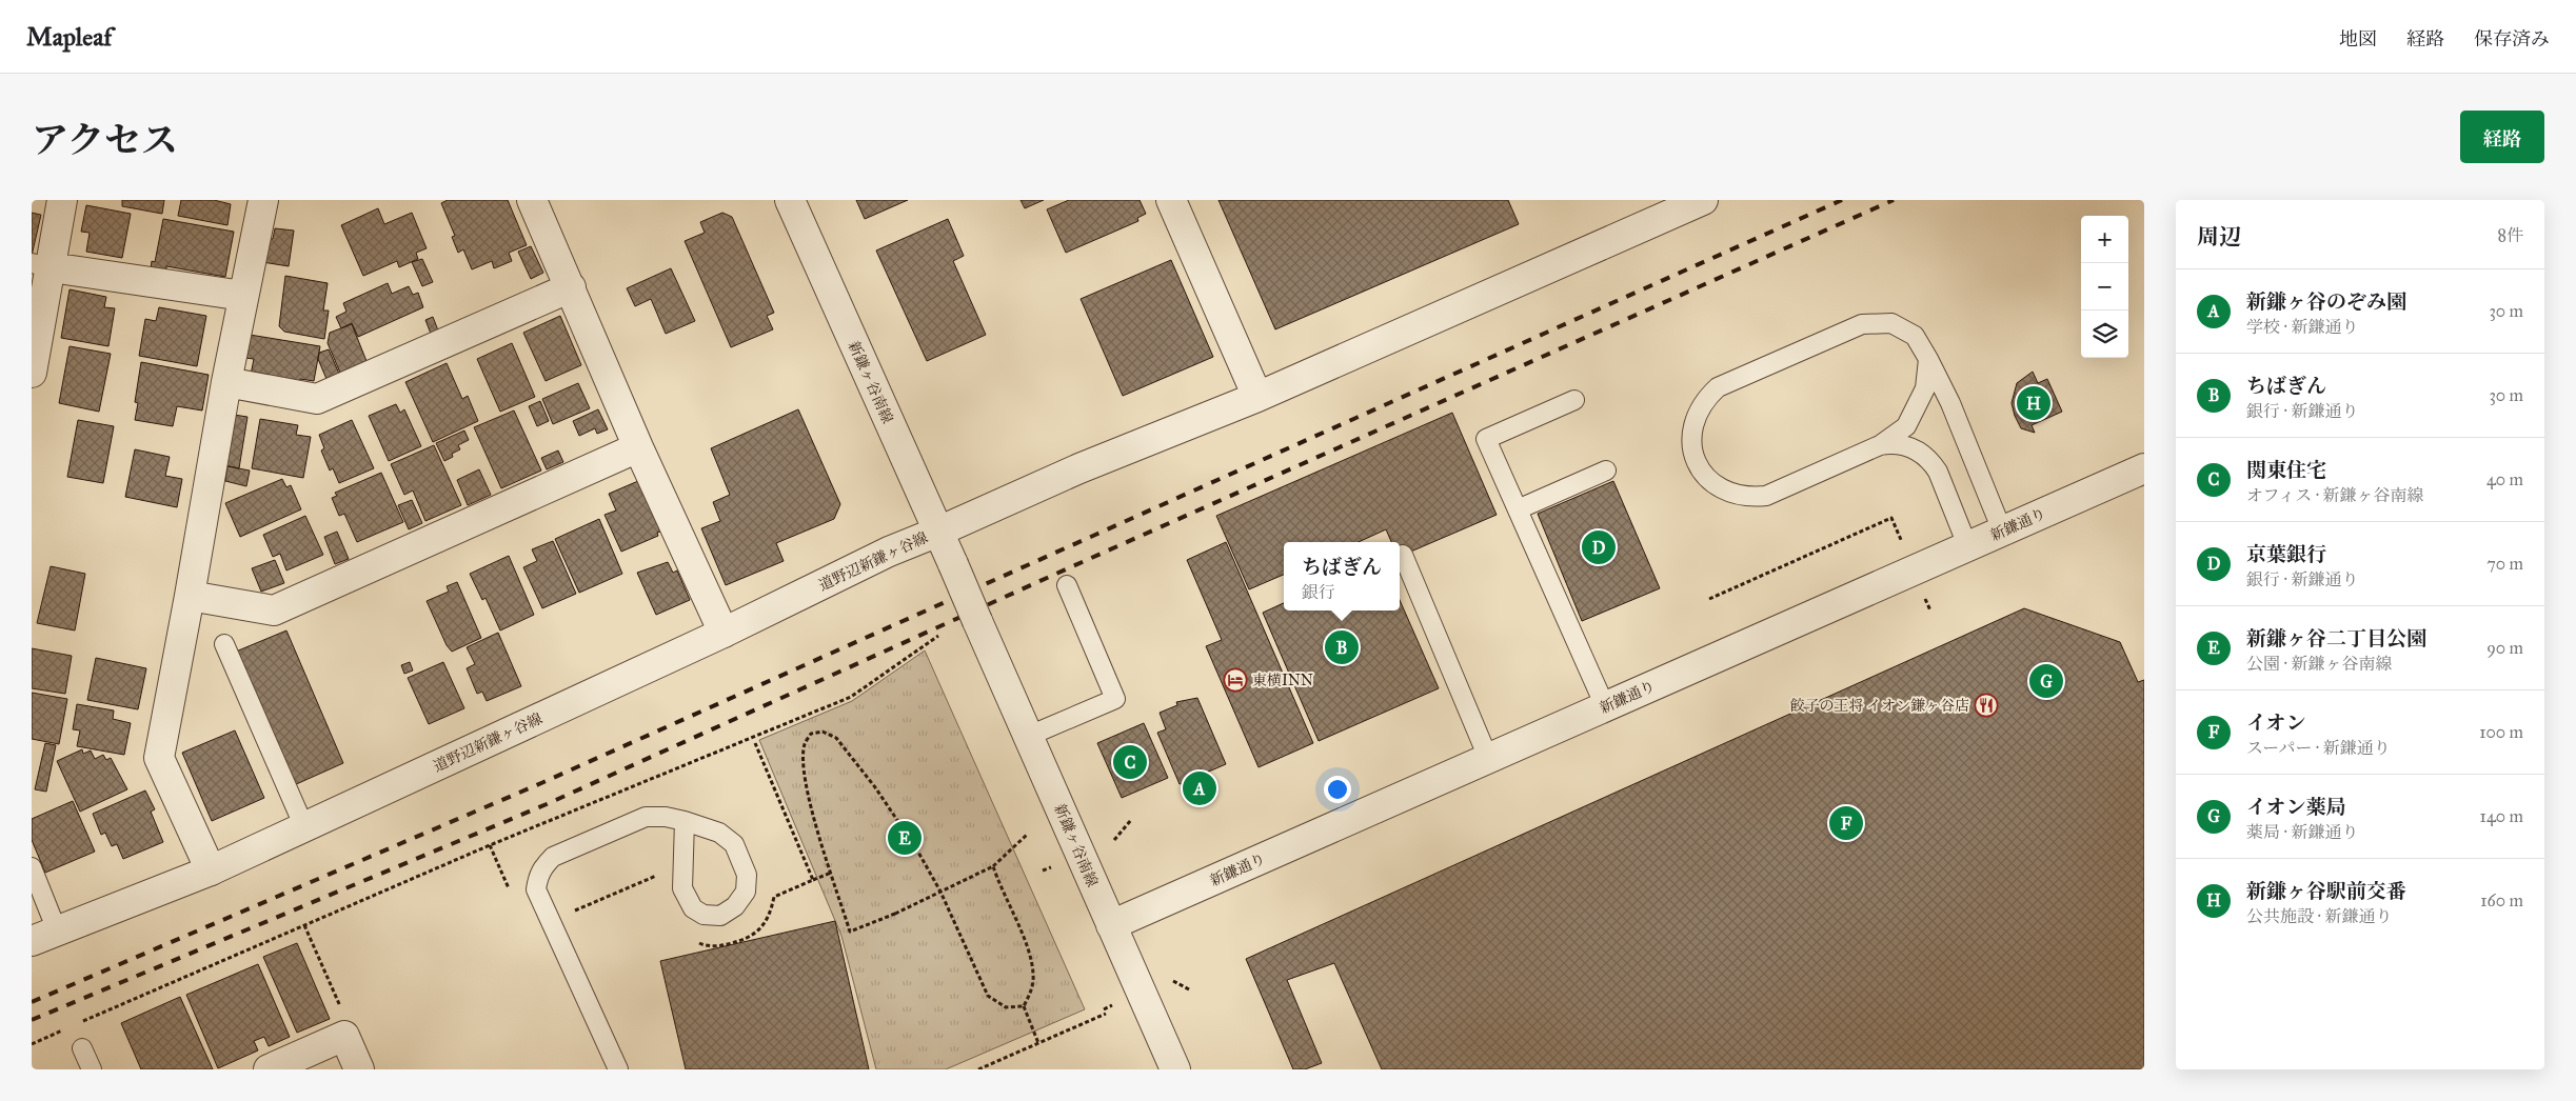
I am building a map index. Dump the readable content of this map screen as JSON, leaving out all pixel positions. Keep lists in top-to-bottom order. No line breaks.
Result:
{"streets":{"street":["新鎌ヶ谷南線","新鎌通り","道野辺新鎌ヶ谷線"]},"crossings":[["新鎌ヶ谷南線","新鎌通り"],["新鎌ヶ谷南線","道野辺新鎌ヶ谷線"]],"places":{"hotel":["東横INN"],"restaurant":["餃子の王将 イオン鎌ヶ谷店"]},"page":{"header":"Mapleaf","nav":["地図","経路","保存済み"],"title":"アクセス","buttons":"経路","heading":["周辺","8件"],"map_buttons":["+","−"],"list":[{"mark":"A","name":"新鎌ヶ谷のぞみ園","note":"学校 · 新鎌通り","value":"30 m"},{"mark":"B","name":"ちばぎん","note":"銀行 · 新鎌通り","value":"30 m"},{"mark":"C","name":"関東住宅","note":"オフィス · 新鎌ヶ谷南線","value":"40 m"},{"mark":"D","name":"京葉銀行","note":"銀行 · 新鎌通り","value":"70 m"},{"mark":"E","name":"新鎌ヶ谷二丁目公園","note":"公園 · 新鎌ヶ谷南線","value":"90 m"},{"mark":"F","name":"イオン","note":"スーパー · 新鎌通り","value":"100 m"},{"mark":"G","name":"イオン薬局","note":"薬局 · 新鎌通り","value":"140 m"},{"mark":"H","name":"新鎌ヶ谷駅前交番","note":"公共施設 · 新鎌通り","value":"160 m"}],"pins":["H","D","B","G","C","A","F","E"],"popup":["ちばぎん","銀行"]}}
